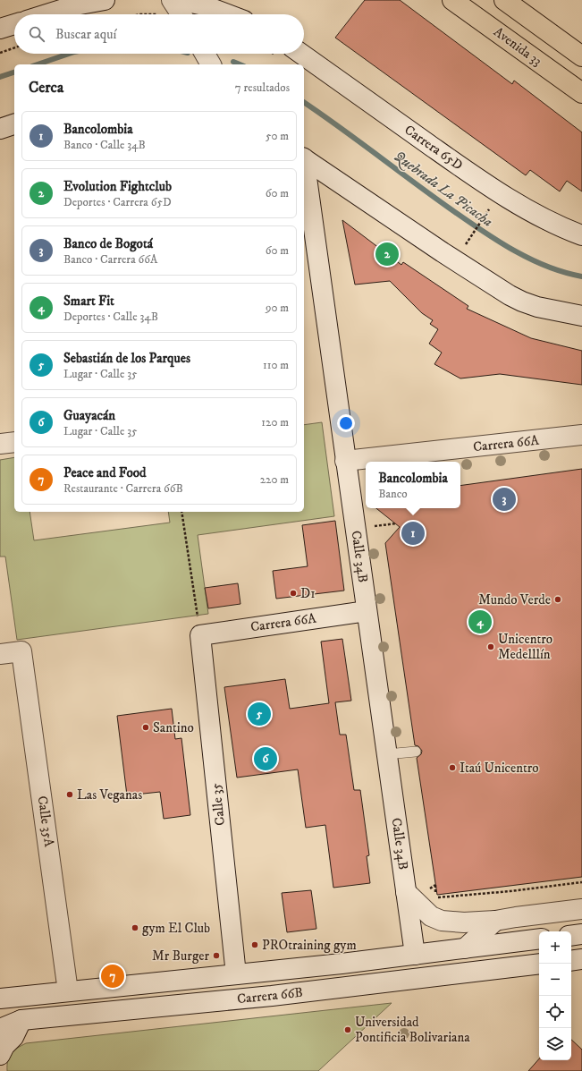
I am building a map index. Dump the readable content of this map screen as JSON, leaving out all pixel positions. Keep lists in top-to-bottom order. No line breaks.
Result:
{"streets":{"main road":["Avenida 33"],"street":["Carrera 65D","Carrera 66A","Calle 34B","Calle 35","Calle 35A","Carrera 66B"]},"crossings":[["Carrera 66A","Calle 34B"],["Carrera 66A","Calle 35"],["Calle 34B","Carrera 66B"],["Calle 35","Carrera 66B"],["Calle 35A","Carrera 66B"]],"water":["Quebrada La Picacha"],"places":["D1","Mundo Verde","Unicentro Medelllín","Santino","Itaú Unicentro","Las Veganas","gym El Club","PROtraining gym","Mr Burger","Universidad Pontificia Bolivariana"],"page":{"search":"Buscar aquí","heading":["Cerca","7 resultados"],"list":[{"mark":"1","name":"Bancolombia","note":"Banco · Calle 34B","value":"50 m"},{"mark":"2","name":"Evolution Fightclub","note":"Deportes · Carrera 65D","value":"60 m"},{"mark":"3","name":"Banco de Bogotá","note":"Banco · Carrera 66A","value":"60 m"},{"mark":"4","name":"Smart Fit","note":"Deportes · Calle 34B","value":"90 m"},{"mark":"5","name":"Sebastián de los Parques","note":"Lugar · Calle 35","value":"110 m"},{"mark":"6","name":"Guayacán","note":"Lugar · Calle 35","value":"120 m"},{"mark":"7","name":"Peace and Food","note":"Restaurante · Carrera 66B","value":"220 m"}],"pins":["2","3","1","4","5","6","7"],"popup":["Bancolombia","Banco"],"map_buttons":["+","−"]}}
